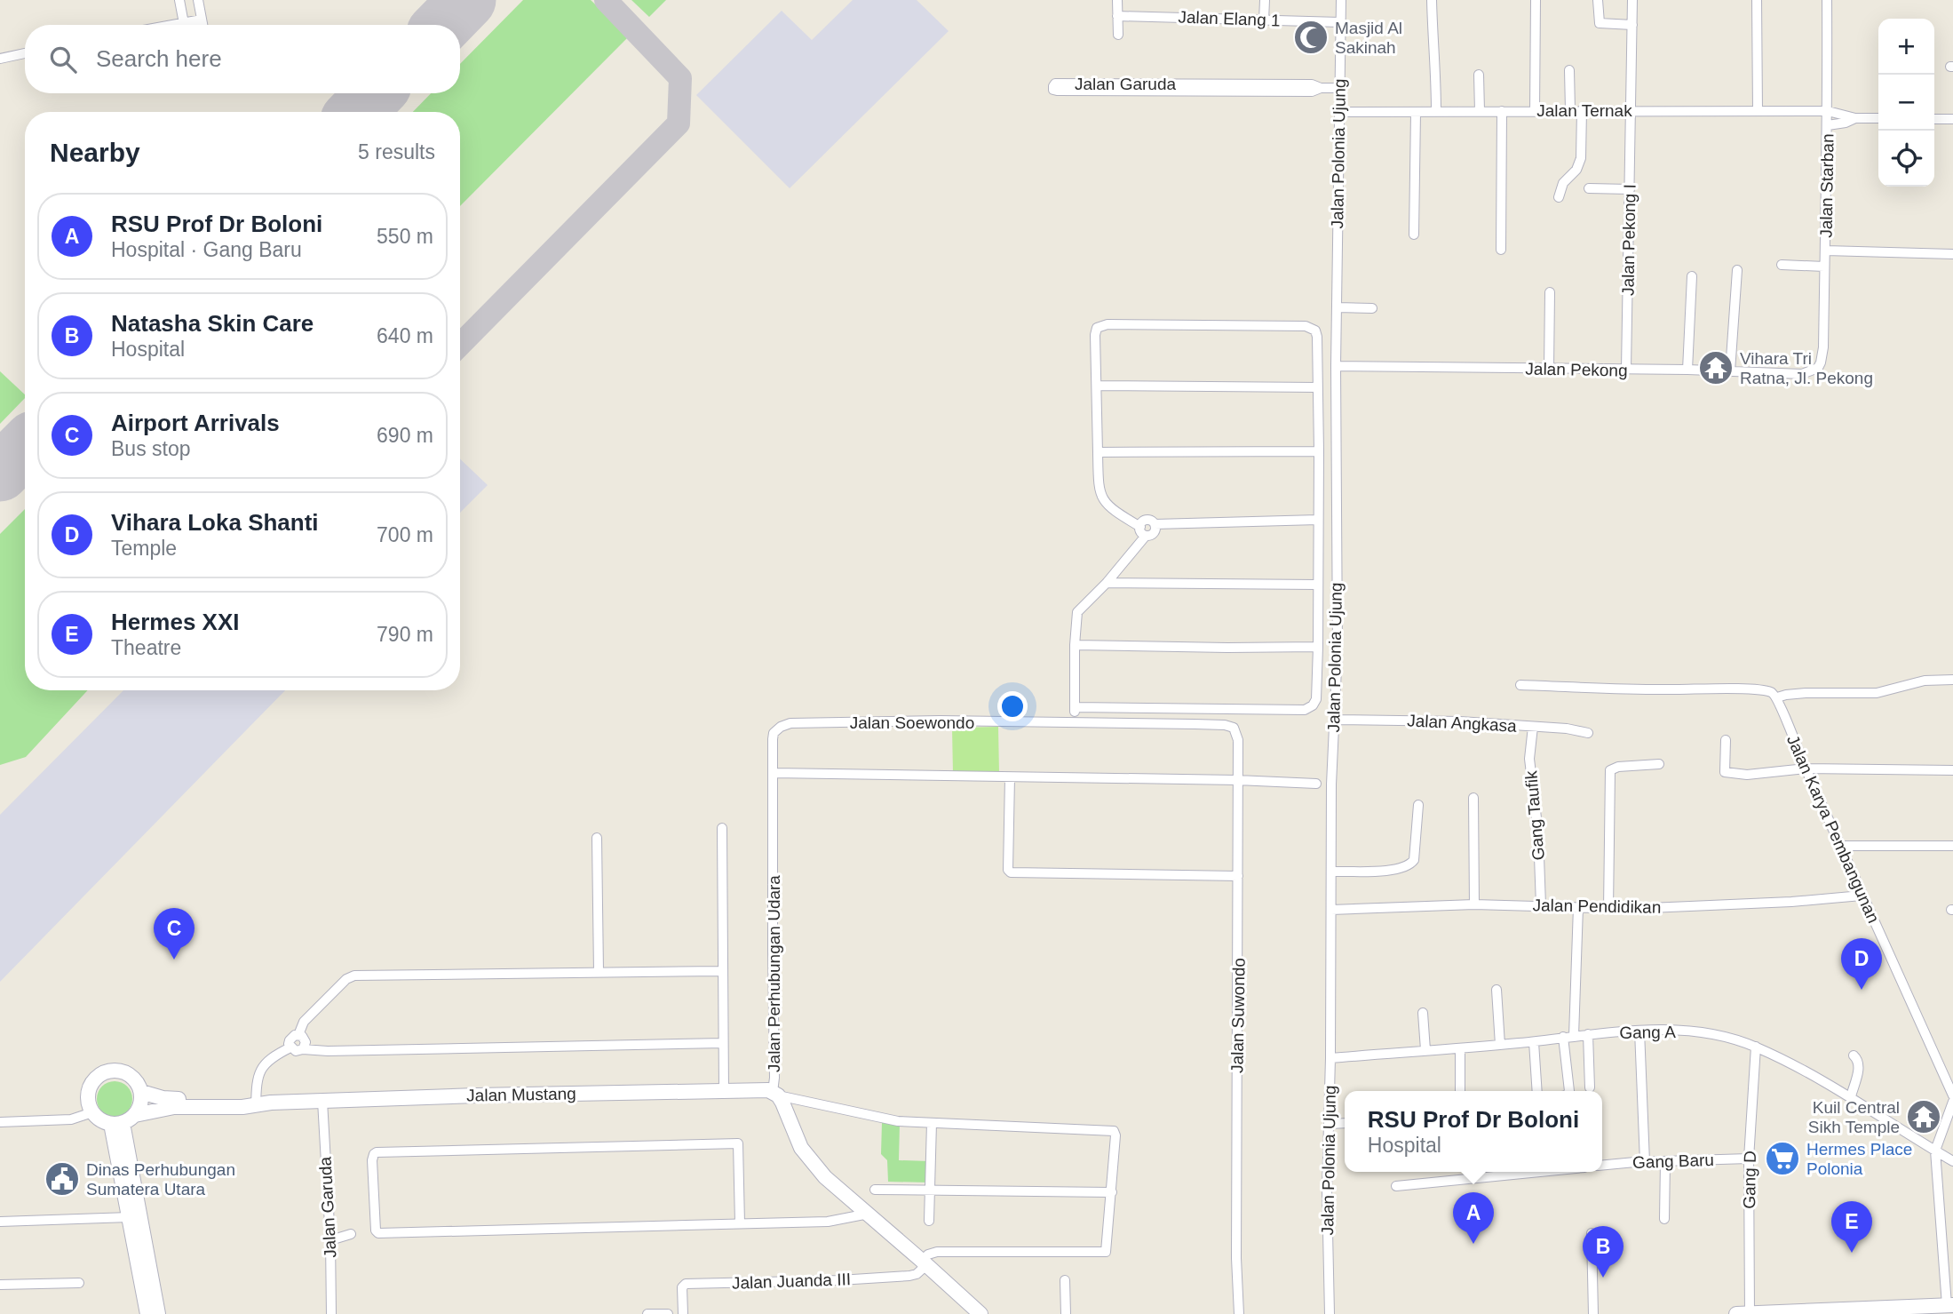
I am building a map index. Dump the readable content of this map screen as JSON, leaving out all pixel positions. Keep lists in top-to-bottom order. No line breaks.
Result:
{"streets":{"main road":["Jalan Perhubungan Udara","Jalan Mustang"],"street":["Jalan Elang 1","Jalan Garuda","Jalan Ternak","Jalan Polonia Ujung","Jalan Starban","Jalan Pekong I","Jalan Pekong","Jalan Soewondo","Jalan Angkasa","Gang Taufik","Jalan Karya Pembangunan","Jalan Pendidikan","Jalan Suwondo","Gang A","Gang Baru","Gang D","Jalan Juanda III"]},"crossings":[["Jalan Elang 1","Jalan Polonia Ujung"],["Jalan Garuda","Jalan Polonia Ujung"],["Jalan Garuda","Jalan Mustang"],["Jalan Ternak","Jalan Polonia Ujung"],["Jalan Ternak","Jalan Starban"],["Jalan Ternak","Jalan Pekong I"],["Jalan Polonia Ujung","Jalan Pekong"],["Jalan Polonia Ujung","Jalan Angkasa"],["Jalan Polonia Ujung","Jalan Pendidikan"],["Jalan Polonia Ujung","Gang A"],["Jalan Starban","Jalan Pekong"],["Jalan Pekong I","Jalan Pekong"],["Jalan Soewondo","Jalan Perhubungan Udara"],["Jalan Soewondo","Jalan Suwondo"],["Jalan Angkasa","Gang Taufik"],["Gang Taufik","Jalan Pendidikan"],["Jalan Karya Pembangunan","Jalan Pendidikan"],["Jalan Perhubungan Udara","Jalan Mustang"],["Jalan Perhubungan Udara","Jalan Juanda III"],["Gang A","Gang D"],["Gang Baru","Gang D"]],"places":{"mosque":["Masjid Al Sakinah"],"temple":["Vihara Tri Ratna, Jl. Pekong","Kuil Central Sikh Temple"],"supermarket":["Hermes Place Polonia"],"public building":["Dinas Perhubungan Sumatera Utara"]},"page":{"map_buttons":["+","−"],"search":"Search here","heading":["Nearby","5 results"],"list":[{"mark":"A","name":"RSU Prof Dr Boloni","note":"Hospital · Gang Baru","value":"550 m"},{"mark":"B","name":"Natasha Skin Care","note":"Hospital","value":"640 m"},{"mark":"C","name":"Airport Arrivals","note":"Bus stop","value":"690 m"},{"mark":"D","name":"Vihara Loka Shanti","note":"Temple","value":"700 m"},{"mark":"E","name":"Hermes XXI","note":"Theatre","value":"790 m"}],"pins":["C","D","A","E","B"],"popup":["RSU Prof Dr Boloni","Hospital"]}}
